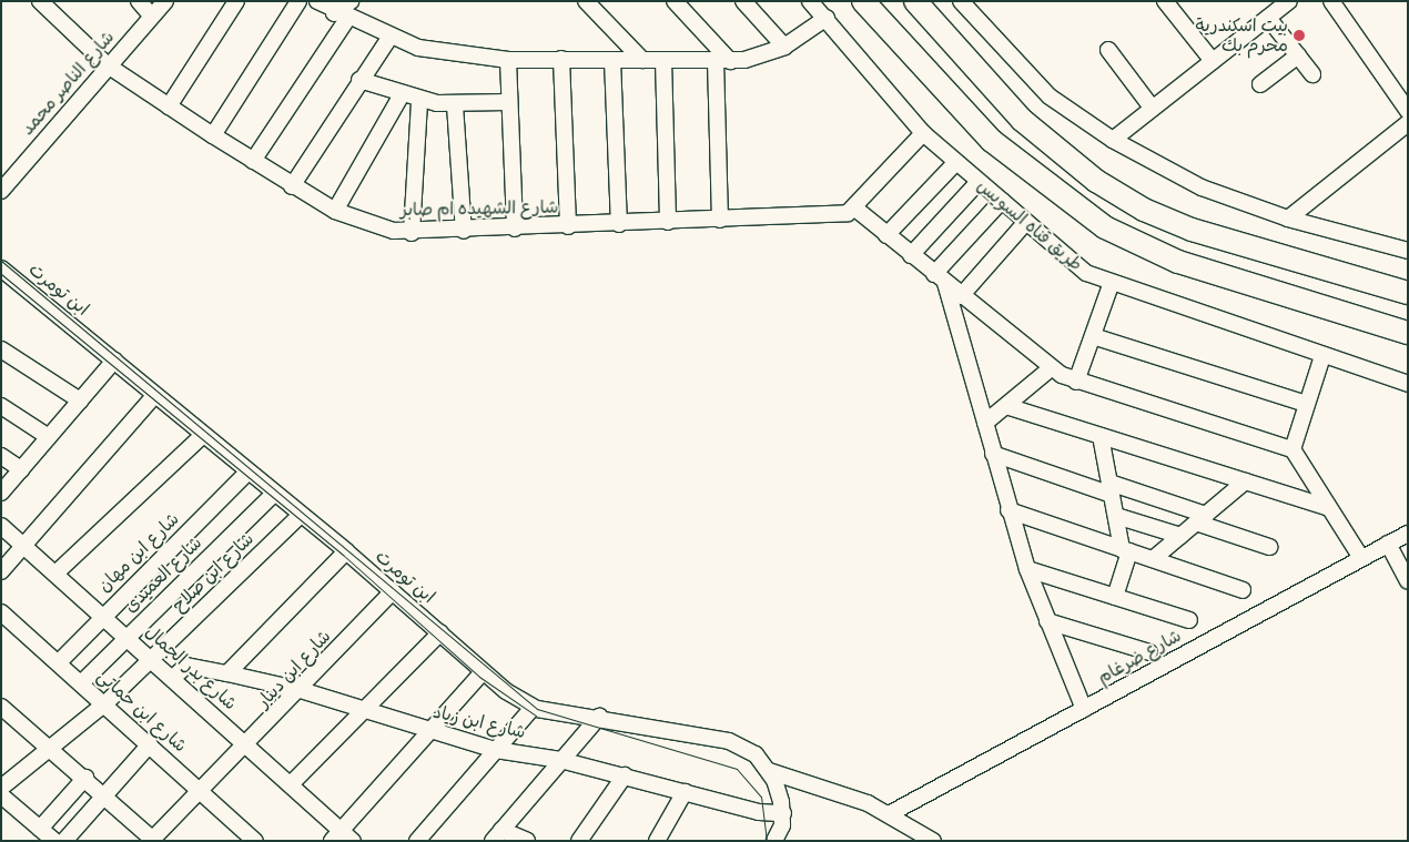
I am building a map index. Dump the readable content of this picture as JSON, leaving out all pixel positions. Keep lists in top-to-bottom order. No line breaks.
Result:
{"streets":{"street":["شارع الناصر محمد","شارع الشهيده ام صابر","طريق قناه السويس","ابن تومرت","شارع ابن مهان","شارع ابن صلاح","شارع العميدى","شارع ضرغام","شارع بدر الجمال","شارع ابن دينار","شارع ابن حماتى","شارع ابن زياد"]},"crossings":[["شارع الناصر محمد","شارع الشهيده ام صابر"],["ابن تومرت","شارع ابن مهان"],["ابن تومرت","شارع ابن صلاح"],["ابن تومرت","شارع العميدى"],["ابن تومرت","شارع ابن دينار"],["ابن تومرت","شارع ابن زياد"],["شارع ابن مهان","شارع بدر الجمال"],["شارع ابن مهان","شارع ابن حماتى"],["شارع ابن صلاح","شارع بدر الجمال"],["شارع ابن صلاح","شارع ابن حماتى"],["شارع العميدى","شارع بدر الجمال"],["شارع العميدى","شارع ابن حماتى"],["شارع بدر الجمال","شارع ابن دينار"],["شارع بدر الجمال","شارع ابن زياد"],["شارع ابن دينار","شارع ابن حماتى"],["شارع ابن دينار","شارع ابن زياد"]],"places":["بيت اسكندرية محرم بك"]}
